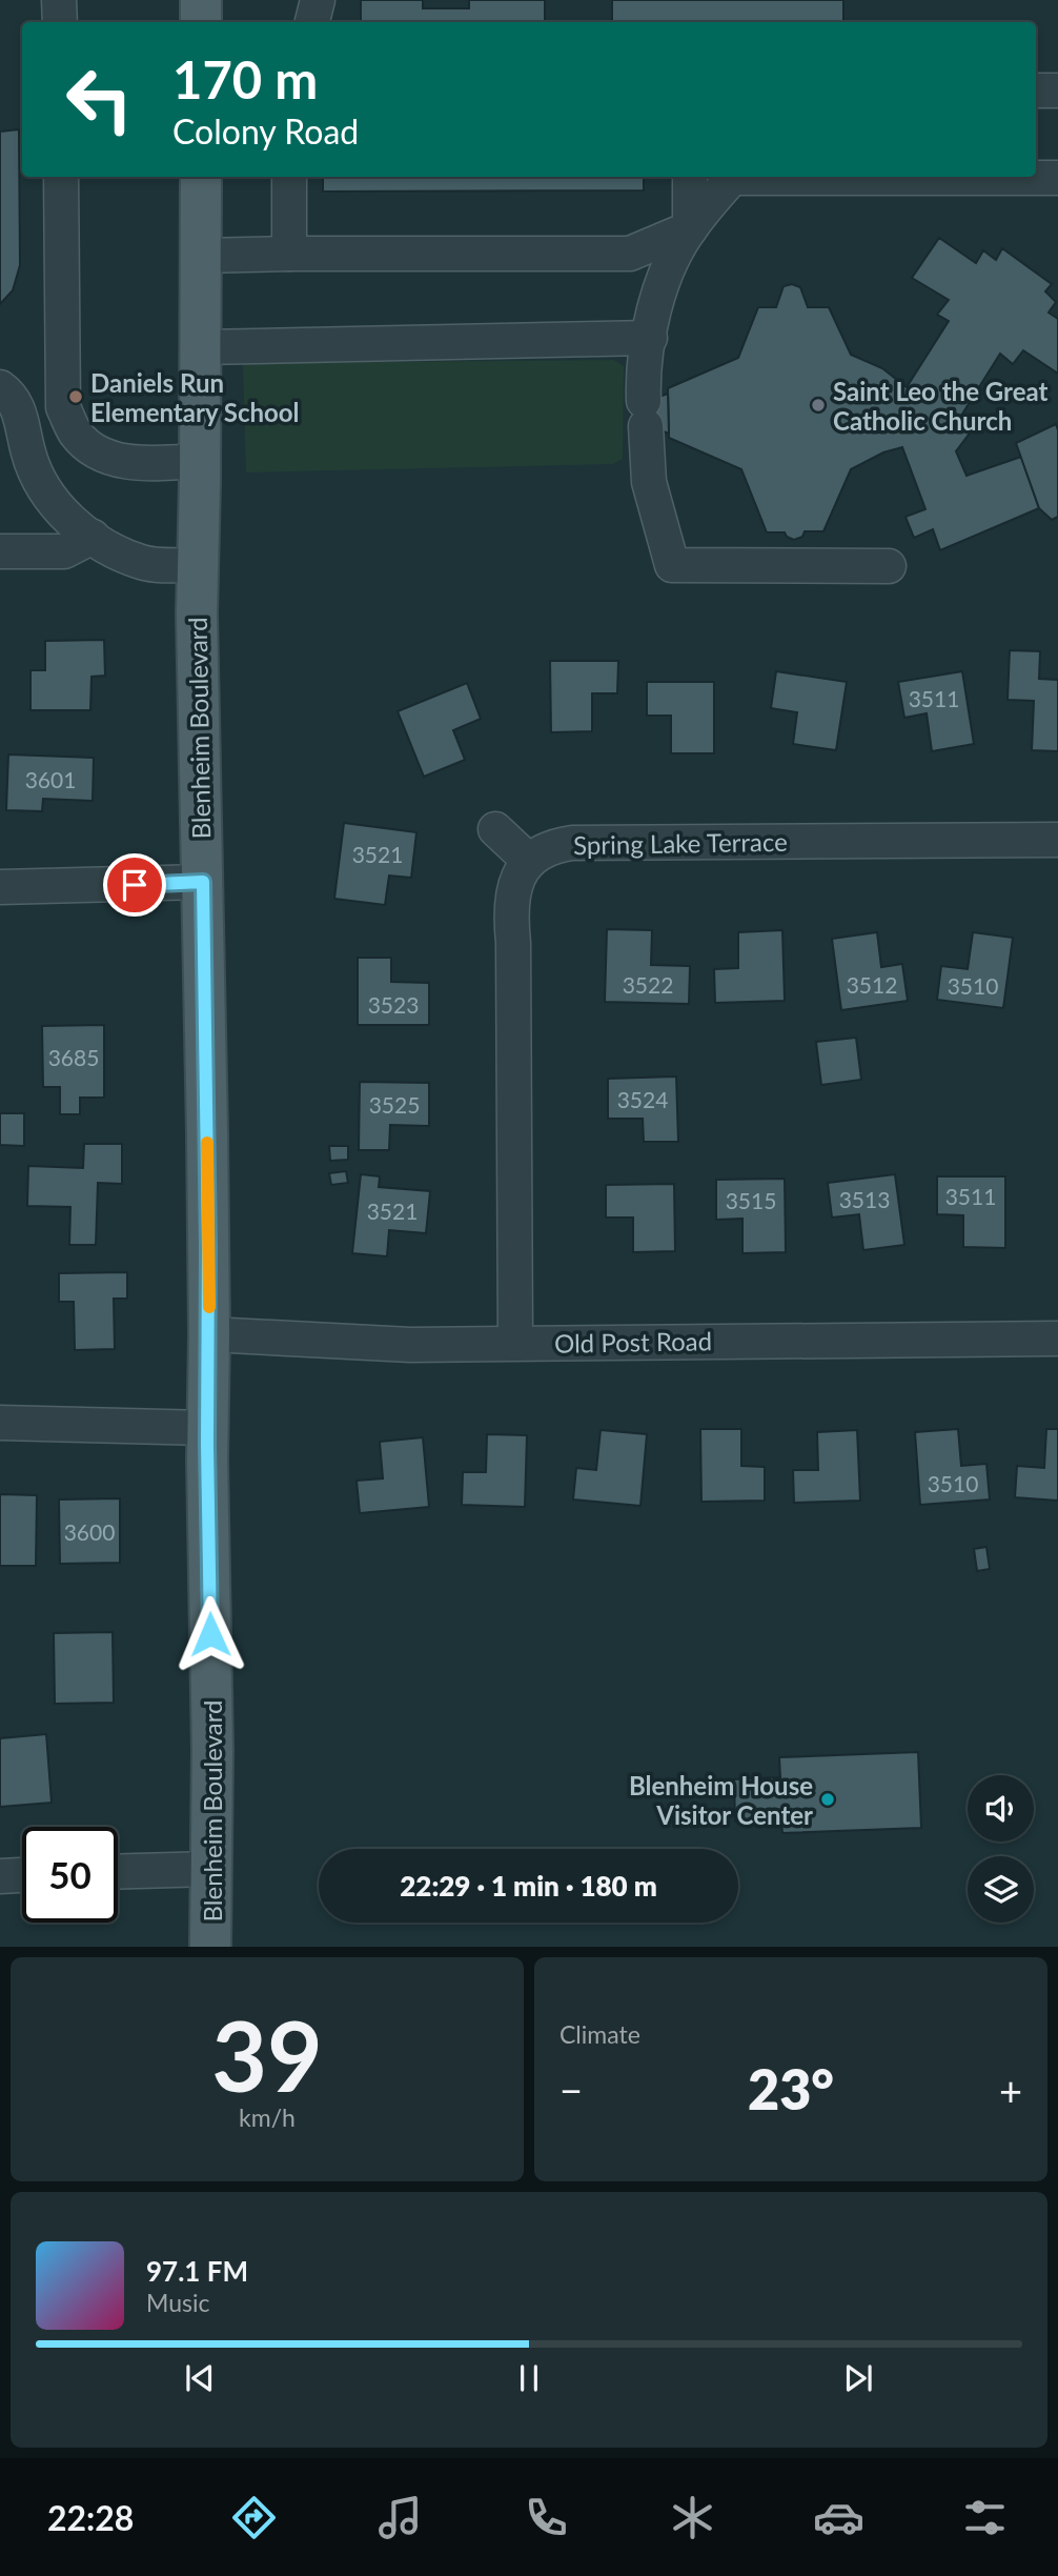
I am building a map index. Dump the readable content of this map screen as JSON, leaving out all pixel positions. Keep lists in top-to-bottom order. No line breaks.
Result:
{"streets":{"main road":["Blenheim Boulevard"],"street":["Spring Lake Terrace","Old Post Road"]},"crossings":[["Blenheim Boulevard","Old Post Road"]],"places":["Daniels Run Elementary School","Saint Leo the Great Catholic Church","Blenheim House Visitor Center"],"house_numbers":["3511","3601","3521","3522","3512","3510","3523","3685","3524","3525","3511","3513","3515","3521","3510","3600"],"page":{"turn":["170 m","Colony Road"],"limit":"50","trip":"22:29 · 1 min · 180 m","tile":[["39","km/h"],"Climate"],"heat":["−","23°","+"],"song":["97.1 FM","Music"],"tabs":"22:28"}}
